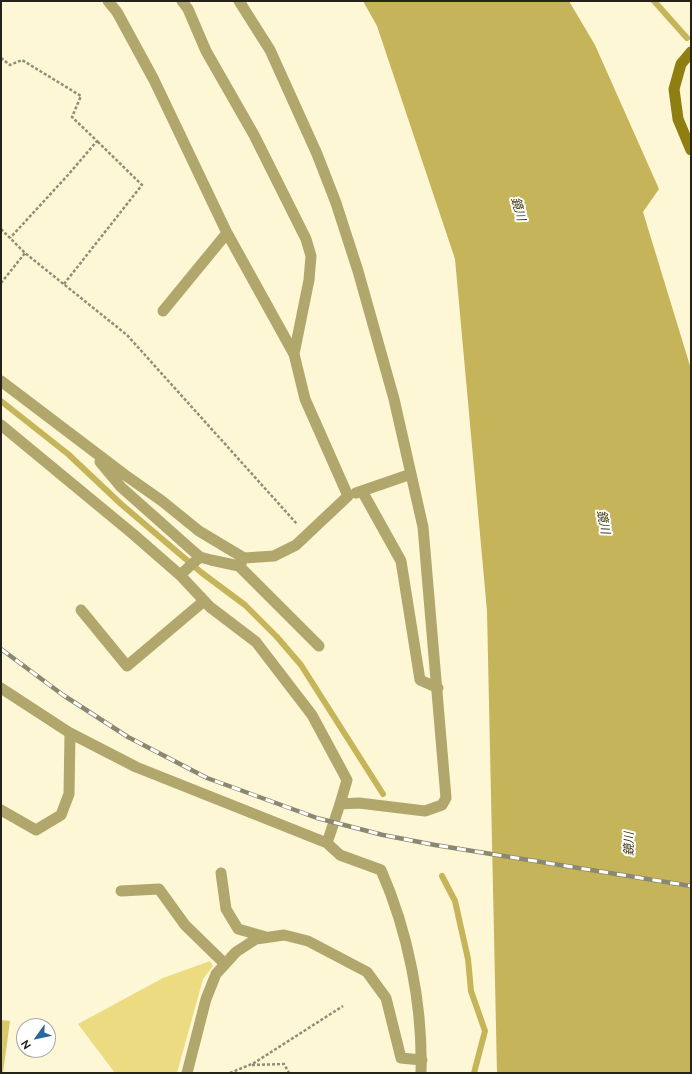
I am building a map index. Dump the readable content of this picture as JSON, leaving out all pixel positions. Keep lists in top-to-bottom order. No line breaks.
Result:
{"water":["鏡川"],"north":"bottom left"}
